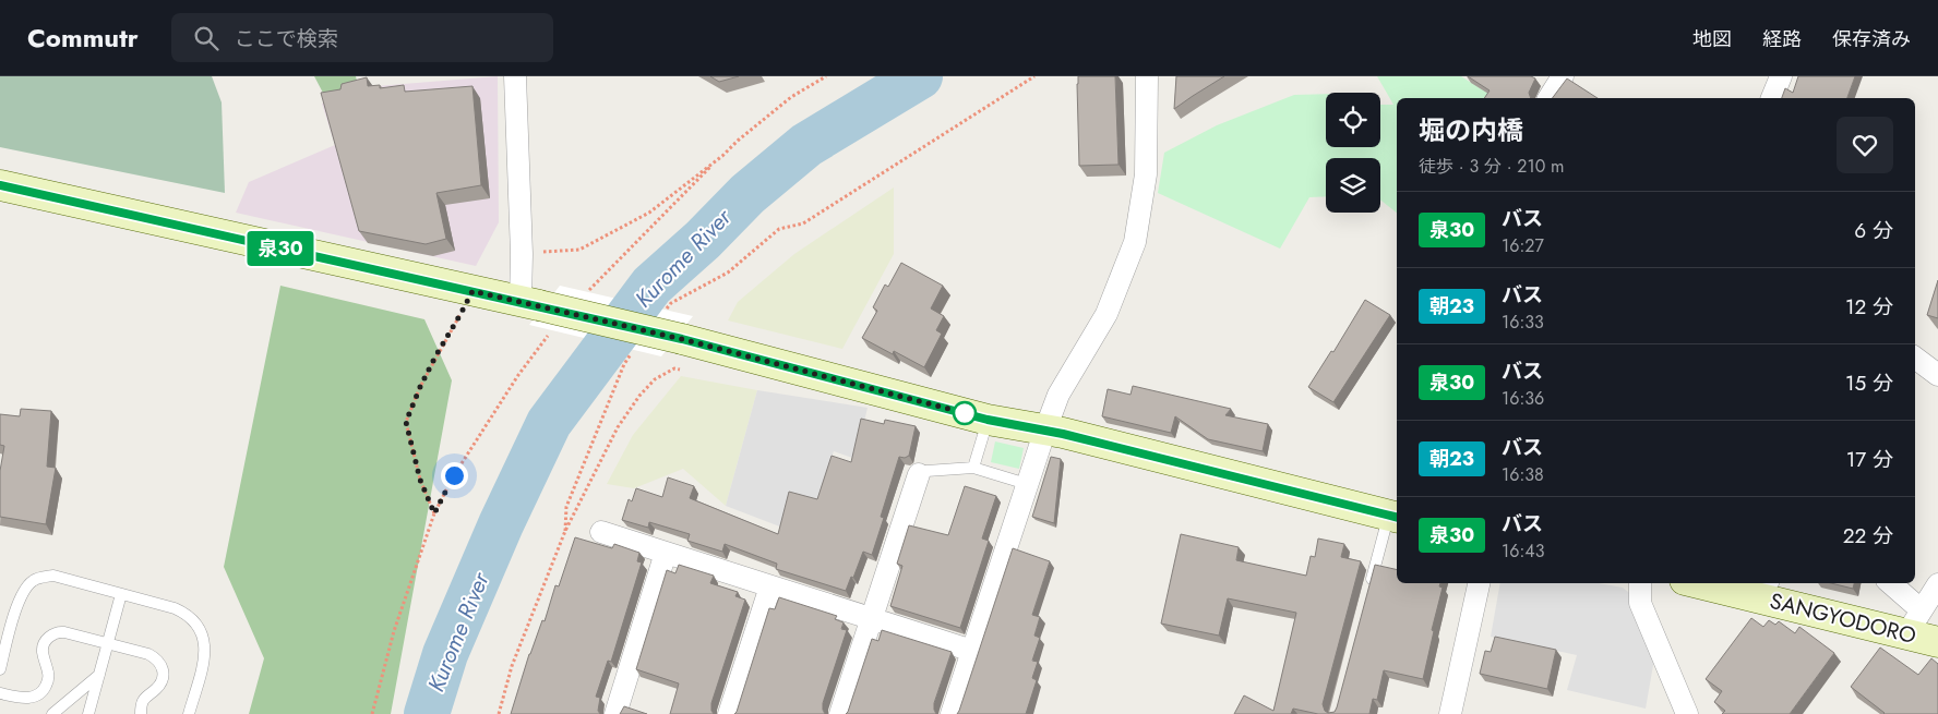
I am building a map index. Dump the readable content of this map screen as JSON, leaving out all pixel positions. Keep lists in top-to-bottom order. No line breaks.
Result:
{"streets":{"street":["SANGYODORO"]},"water":["Kurome River"],"lines":["bus line 泉30"],"page":{"header":"Commutr","search":"ここで検索","nav":["地図","経路","保存済み"],"on_map":"泉30","heading":["堀の内橋","徒歩 · 3 分 · 210 m"],"list":[{"mark":"泉30","name":"バス","note":"16:27","value":"6 分"},{"mark":"朝23","name":"バス","note":"16:33","value":"12 分"},{"mark":"泉30","name":"バス","note":"16:36","value":"15 分"},{"mark":"朝23","name":"バス","note":"16:38","value":"17 分"},{"mark":"泉30","name":"バス","note":"16:43","value":"22 分"}]}}
